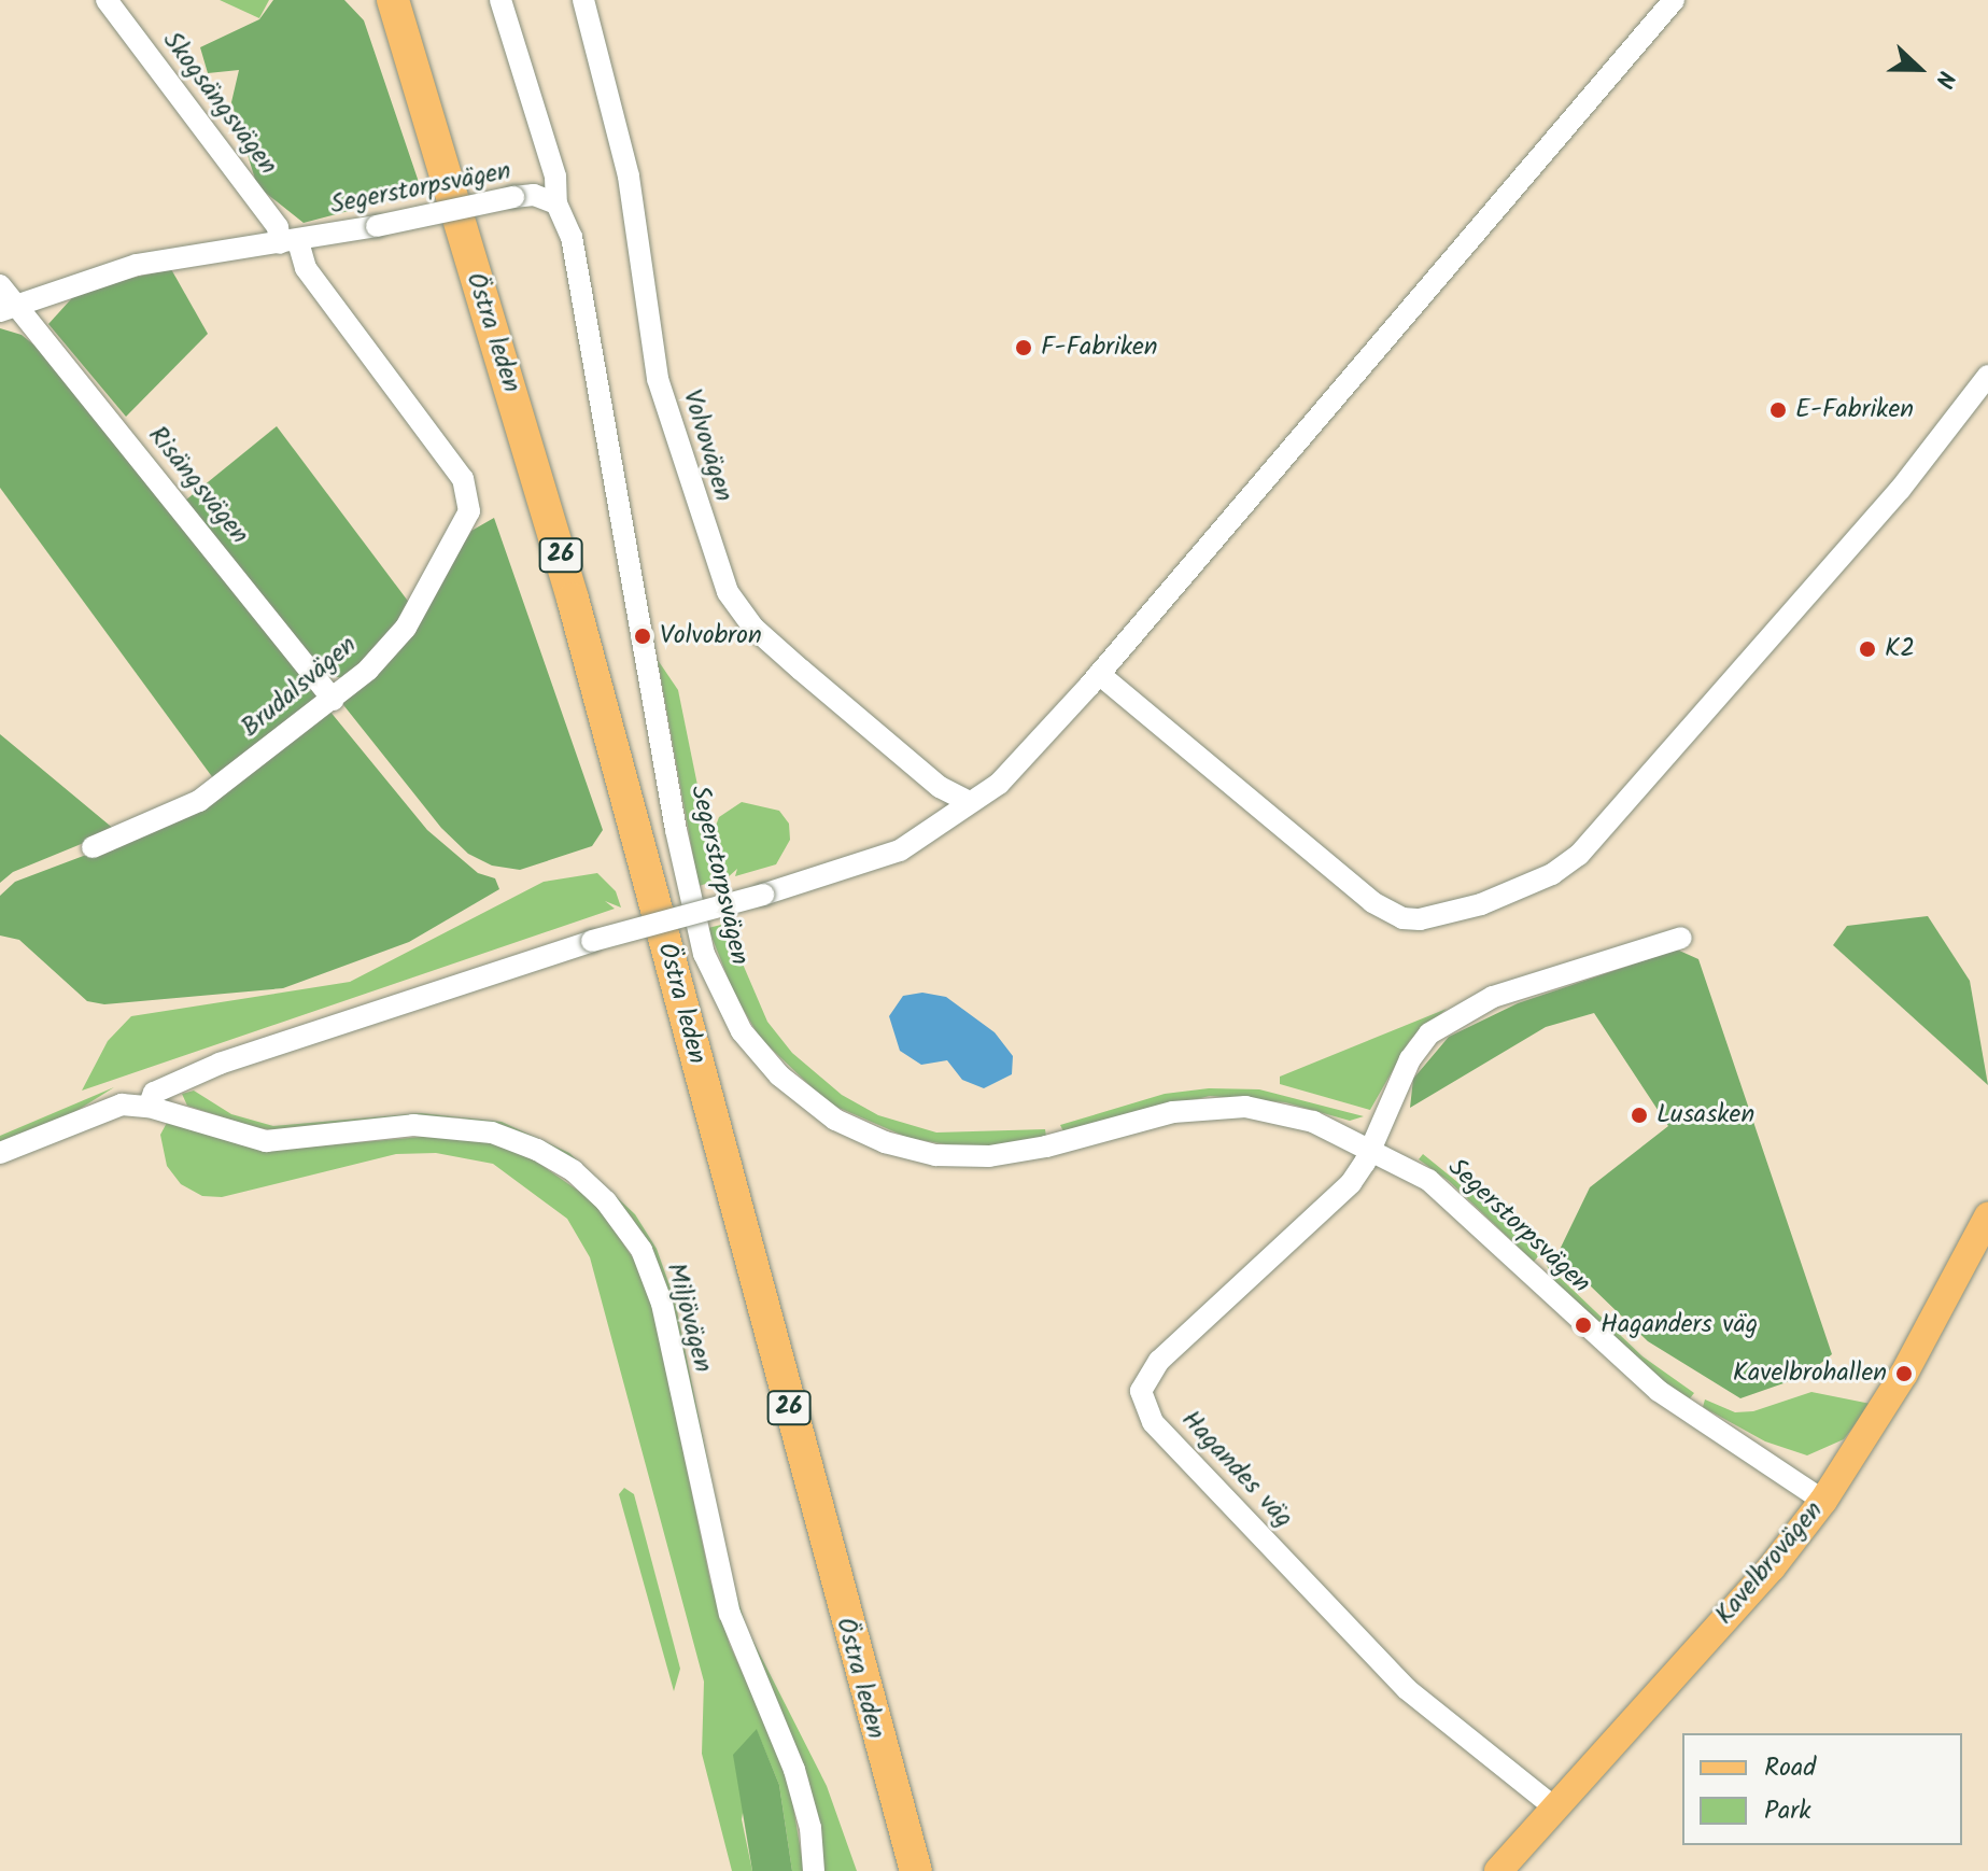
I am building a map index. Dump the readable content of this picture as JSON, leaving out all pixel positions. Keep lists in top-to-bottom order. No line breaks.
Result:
{"streets":{"highway":["Östra leden","26"],"main road":["Kavelbrovägen"],"street":["Skogsängsvägen","Segerstorpsvägen","Volvovägen","Risängsvägen","Brudalsvägen","Miljövägen","Hagandes väg"]},"crossings":[["Skogsängsvägen","Segerstorpsvägen"],["Skogsängsvägen","Brudalsvägen"],["Segerstorpsvägen","Risängsvägen"],["Segerstorpsvägen","Brudalsvägen"],["Segerstorpsvägen","Hagandes väg"],["Segerstorpsvägen","Kavelbrovägen"],["Risängsvägen","Brudalsvägen"],["Hagandes väg","Kavelbrovägen"]],"places":["F-Fabriken","E-Fabriken","Volvobron","K2","Lusasken","Haganders väg","Kavelbrohallen"],"legend":["Road","Park"],"north":"right"}
